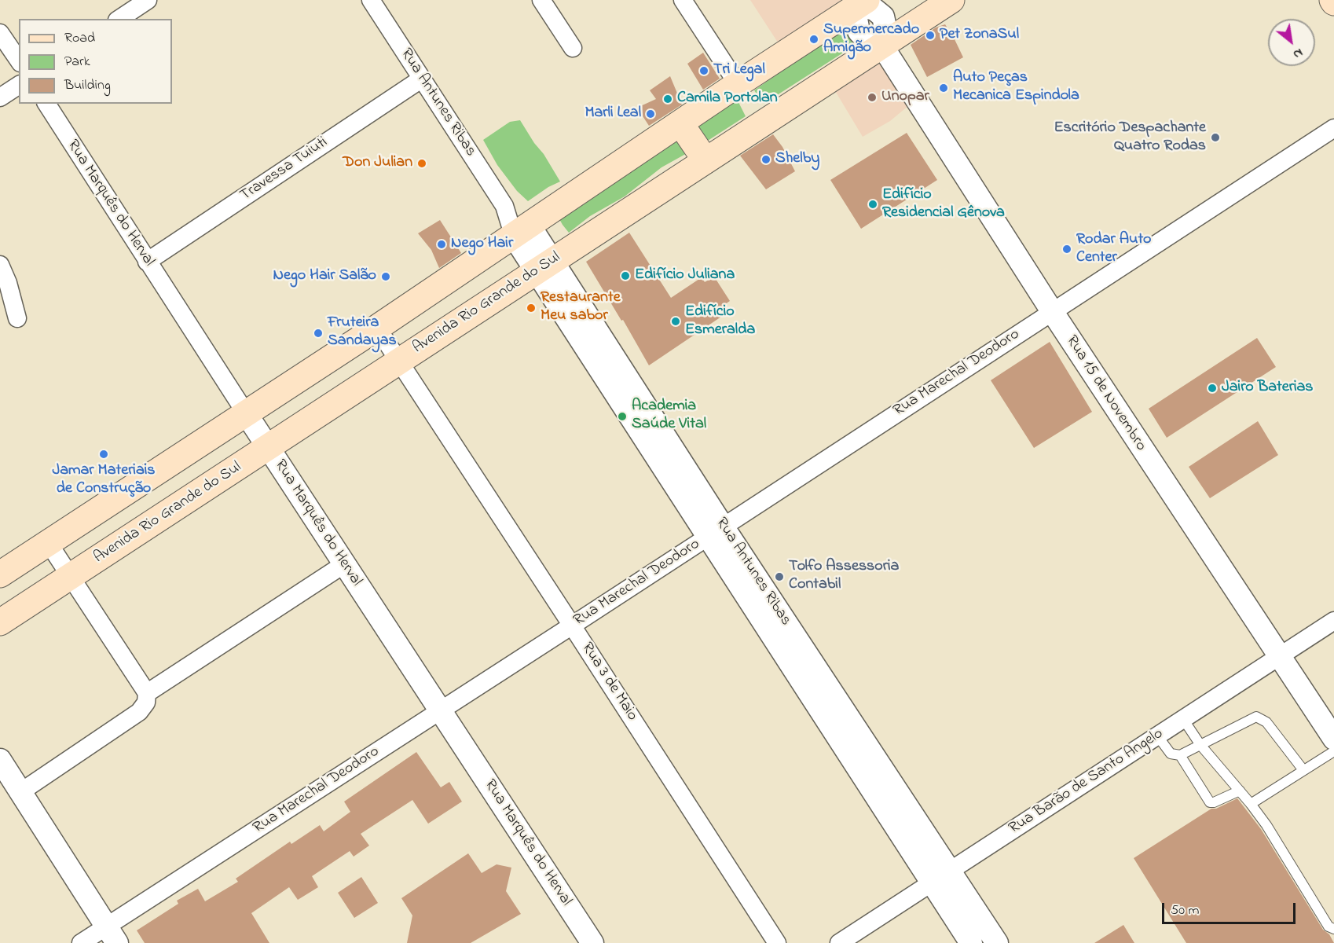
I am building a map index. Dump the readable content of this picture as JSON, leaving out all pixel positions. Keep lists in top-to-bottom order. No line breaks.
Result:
{"streets":{"main road":["Avenida Rio Grande do Sul"],"street":["Rua Antunes Ribas","Travessa Tuiuti","Rua Marquês do Herval","Rua Marechal Deodoro","Rua 15 de Novembro","Rua 3 de Maio","Rua Barão de Santo Angelo"]},"crossings":[["Rua Antunes Ribas","Travessa Tuiuti"],["Rua Antunes Ribas","Avenida Rio Grande do Sul"],["Rua Antunes Ribas","Rua Marechal Deodoro"],["Rua Antunes Ribas","Rua Barão de Santo Angelo"],["Travessa Tuiuti","Rua Marquês do Herval"],["Rua Marquês do Herval","Avenida Rio Grande do Sul"],["Rua Marquês do Herval","Rua Marechal Deodoro"],["Avenida Rio Grande do Sul","Rua 15 de Novembro"],["Avenida Rio Grande do Sul","Rua 3 de Maio"],["Rua Marechal Deodoro","Rua 15 de Novembro"],["Rua Marechal Deodoro","Rua 3 de Maio"],["Rua 15 de Novembro","Rua Barão de Santo Angelo"]],"places":["Pet ZonaSul","Supermercado Amigão","Tri Legal","Auto Peças Mecanica Espindola","Unopar","Camila Portolan","Marli Leal","Escritório Despachante Quatro Rodas","Shelby","Don Julian","Edifício Residencial Gênova","Nego Hair","Rodar Auto Center","Edifício Juliana","Nego Hair Salão","Restaurante Meu sabor","Edifício Esmeralda","Fruteira Sandayas","Jairo Baterias","Academia Saúde Vital","Jamar Materiais de Construção","Tolfo Assessoria Contabil"],"legend":["Road","Park","Building"],"scale_bar":"50 m","north":"bottom right"}
